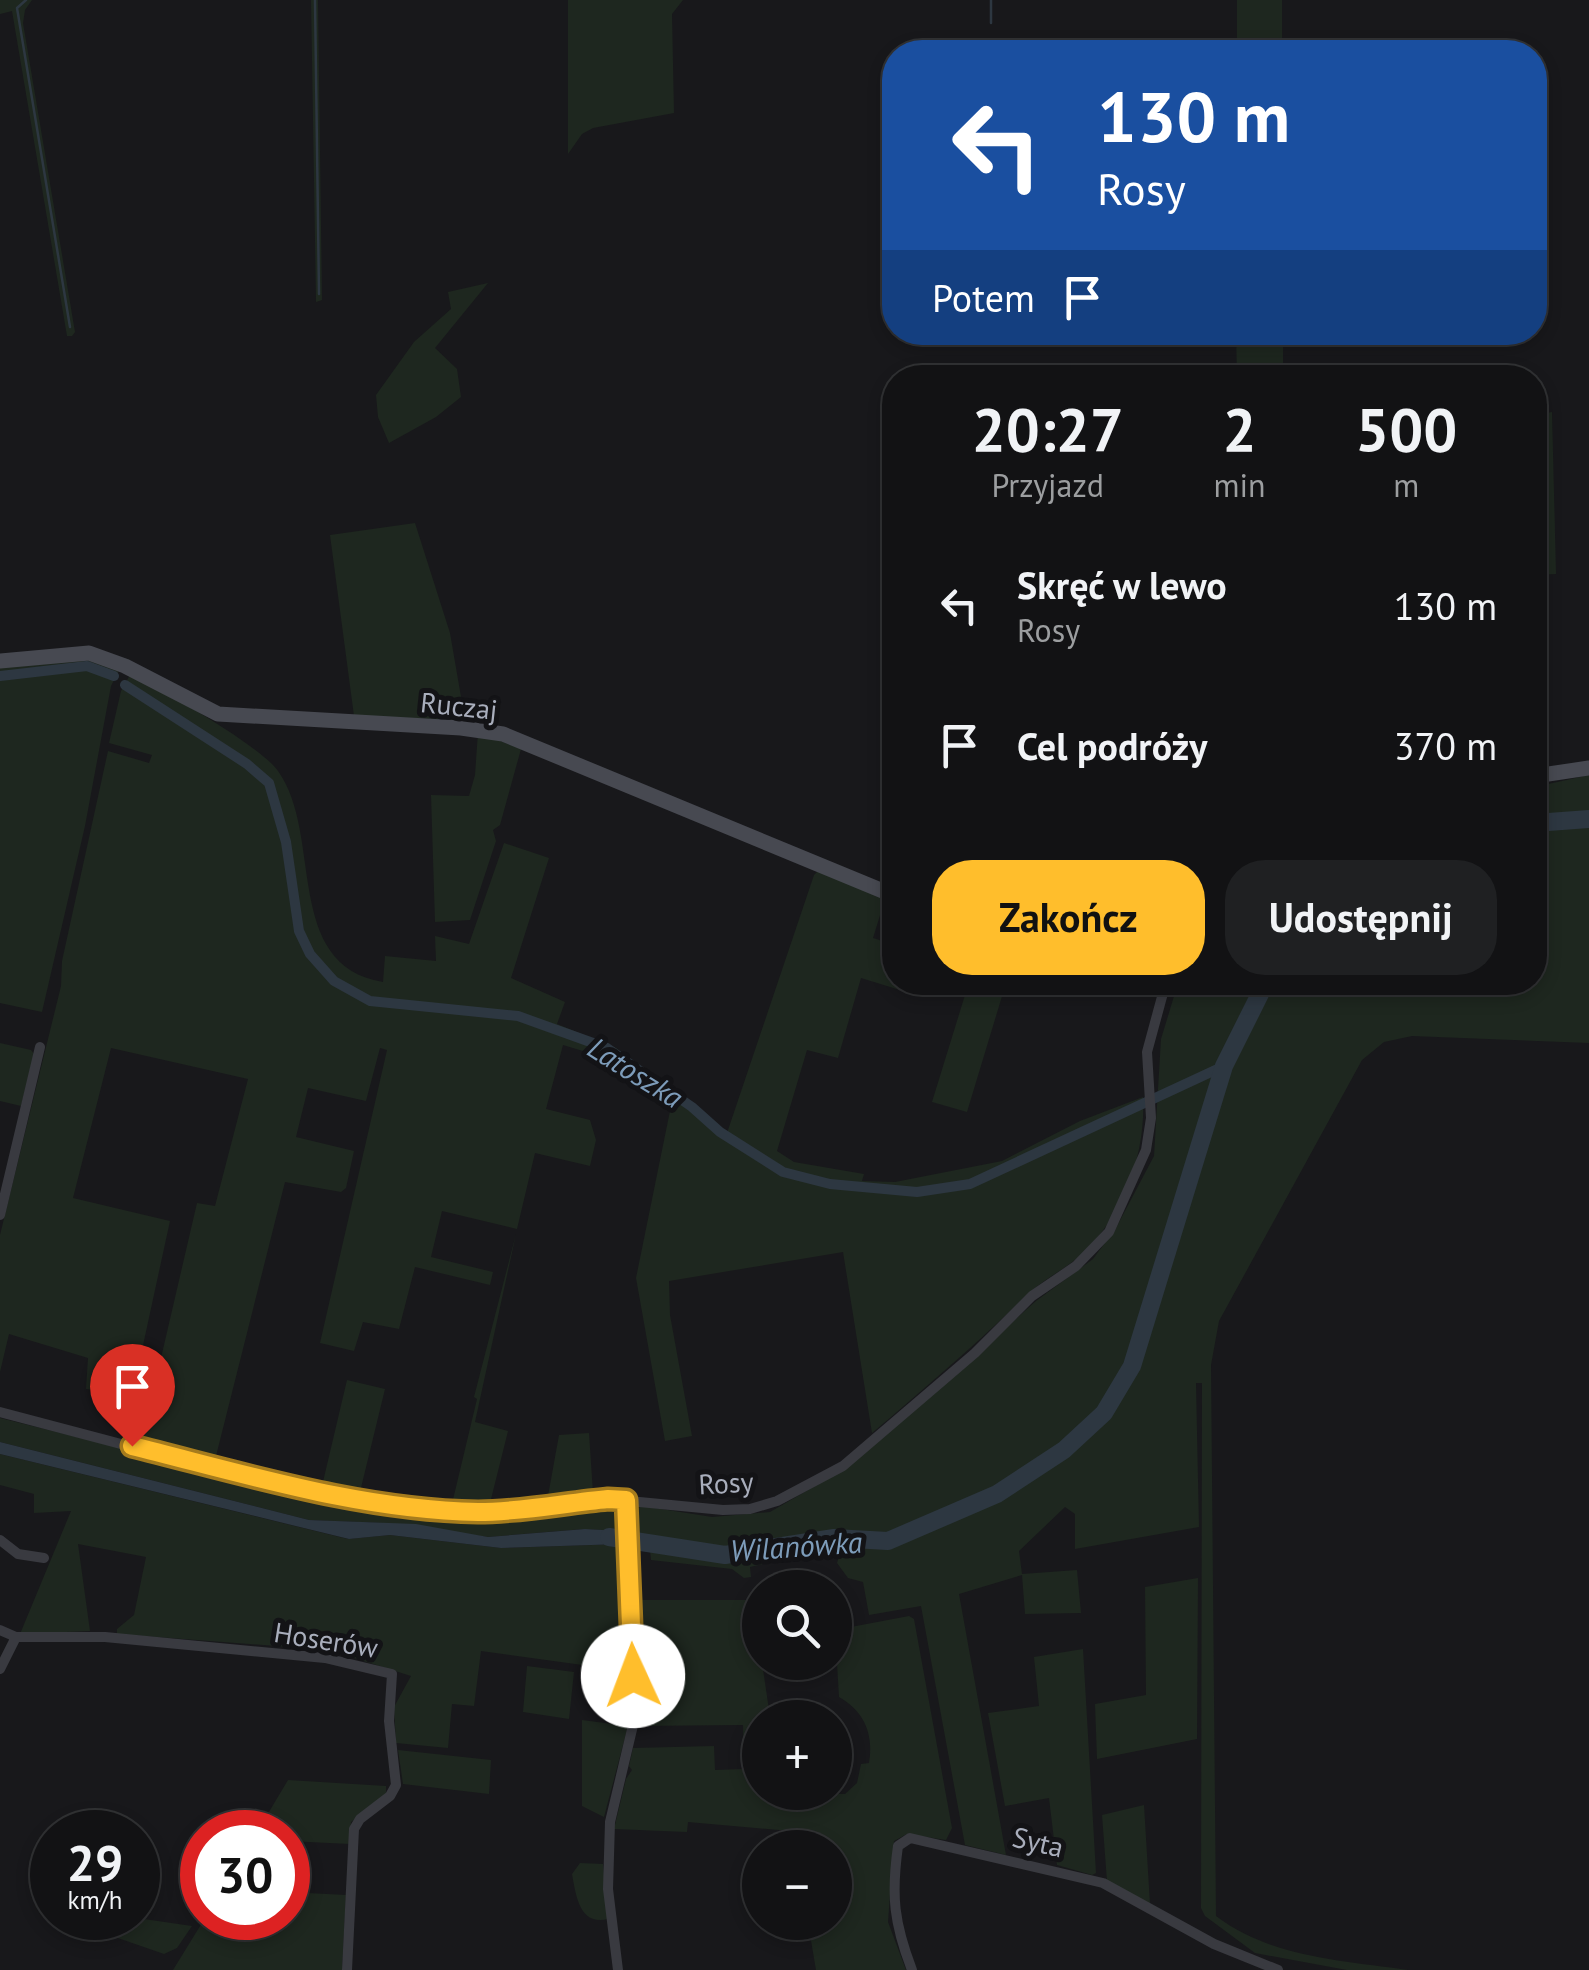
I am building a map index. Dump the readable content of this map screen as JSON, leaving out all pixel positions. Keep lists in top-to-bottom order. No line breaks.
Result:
{"streets":{"street":["Ruczaj","Rosy","Hoserów","Syta"]},"water":["Latoszka","Wilanówka"],"page":{"turn":["130 m","Rosy"],"then":"Potem","eta":["20:27","Przyjazd","2","min","500","m"],"list":[{"name":"Skręć w lewo","note":"Rosy","value":"130 m"},{"name":"Cel podróży","value":"370 m"}],"buttons":["Zakończ","Udostępnij"],"map_buttons":["+","−"],"speed":"29 km/h","limit":"30"}}
